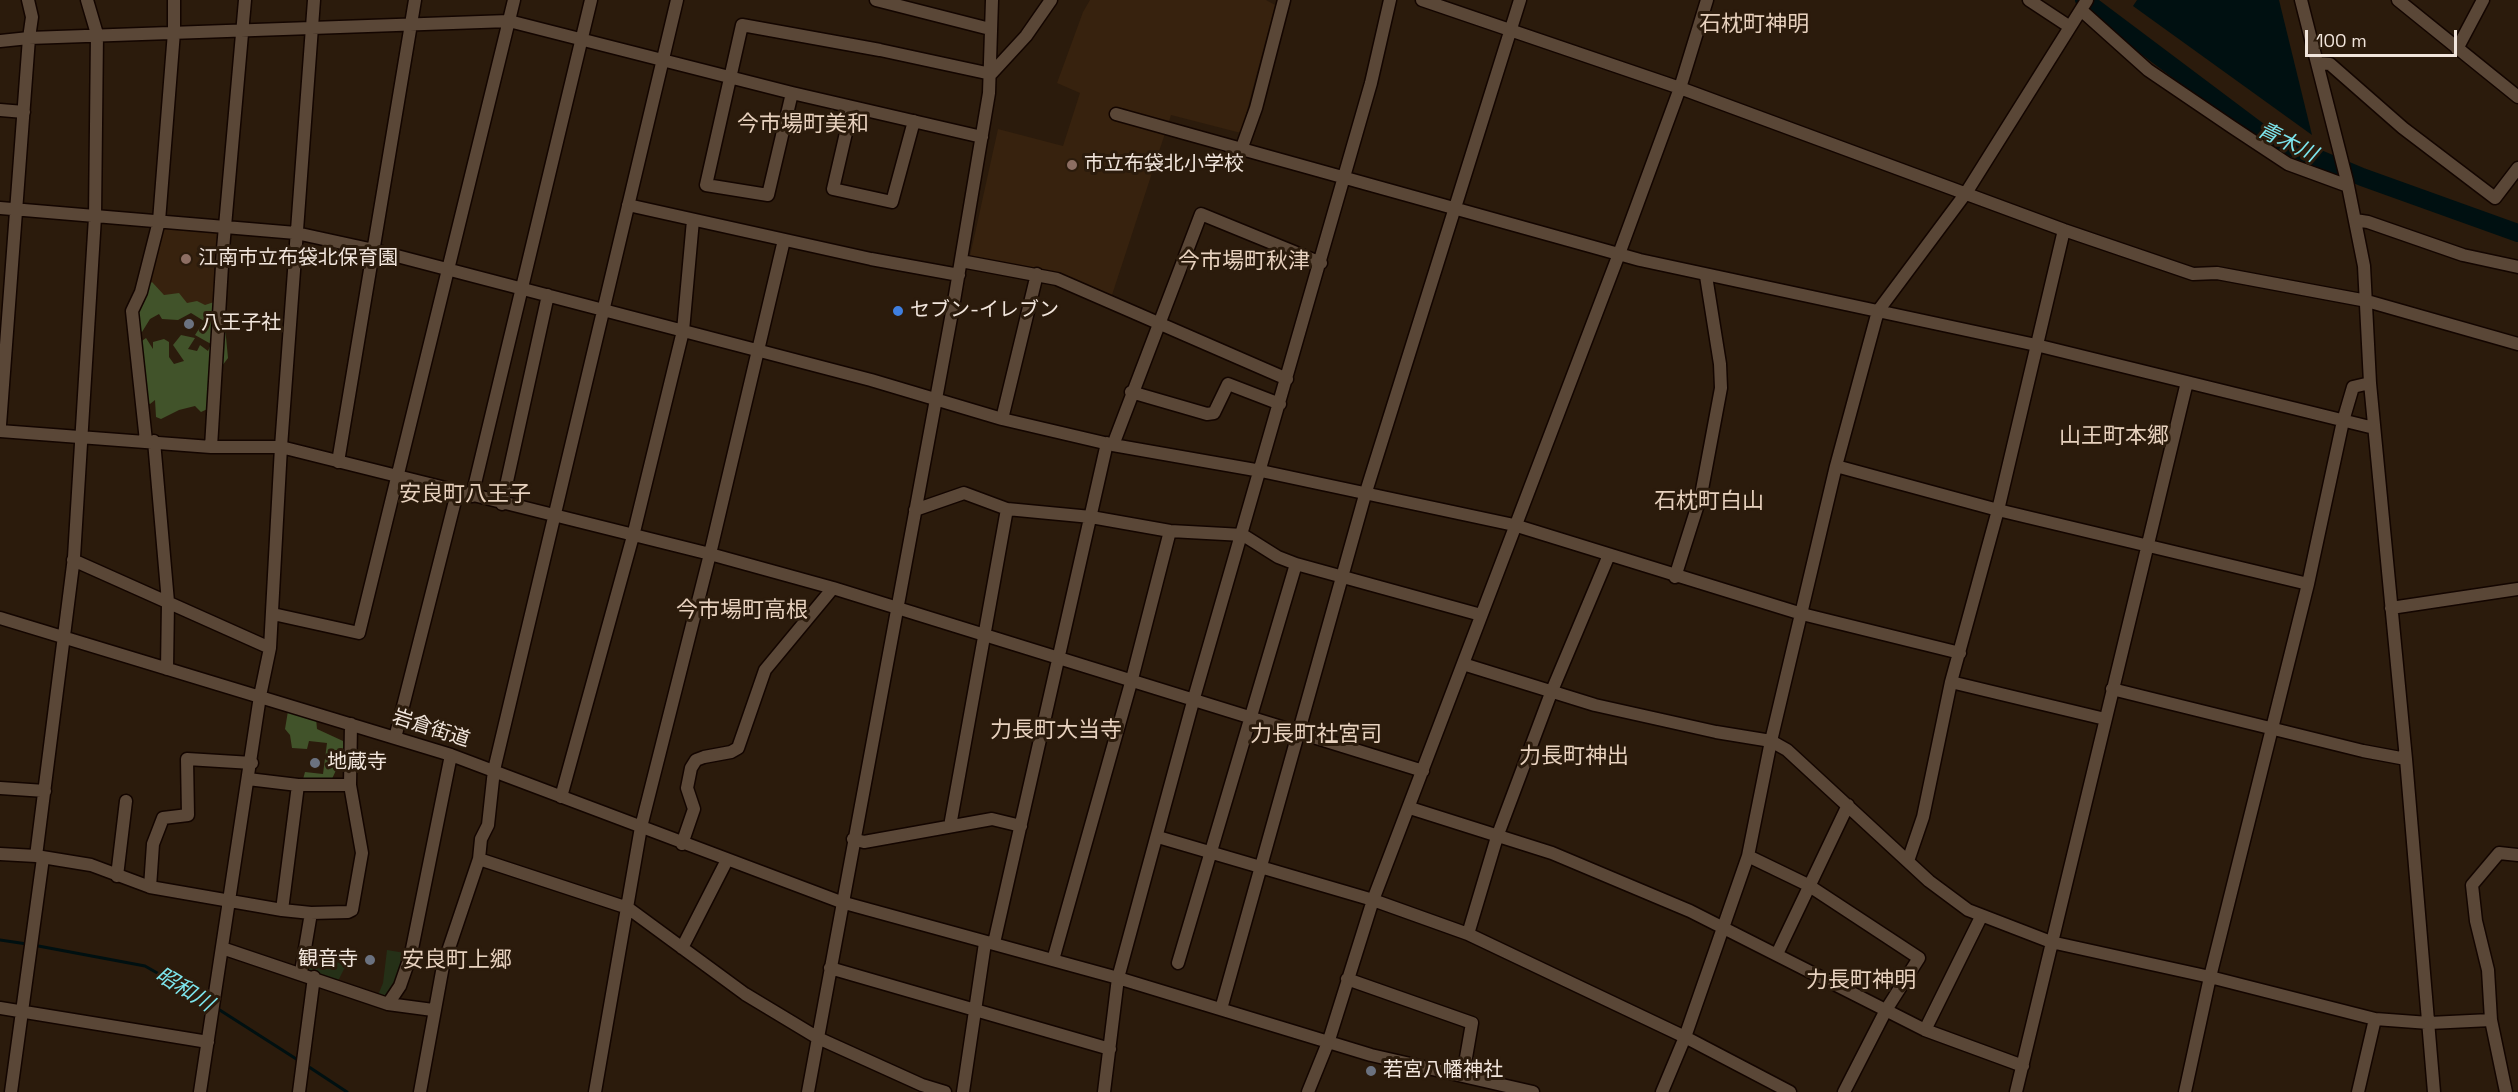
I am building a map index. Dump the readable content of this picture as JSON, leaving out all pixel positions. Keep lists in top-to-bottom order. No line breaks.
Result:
{"streets":{"street":["岩倉街道"]},"districts":["石枕町神明","今市場町美和","今市場町秋津","山王町本郷","安良町八王子","石枕町白山","今市場町高根","力長町大当寺","力長町社宮司","力長町神出","安良町上郷","力長町神明"],"water":["青木川","昭和川"],"places":["市立布袋北小学校","江南市立布袋北保育園","セブン-イレブン","八王子社","地蔵寺","観音寺","若宮八幡神社"],"scale_bar":"100 m"}
